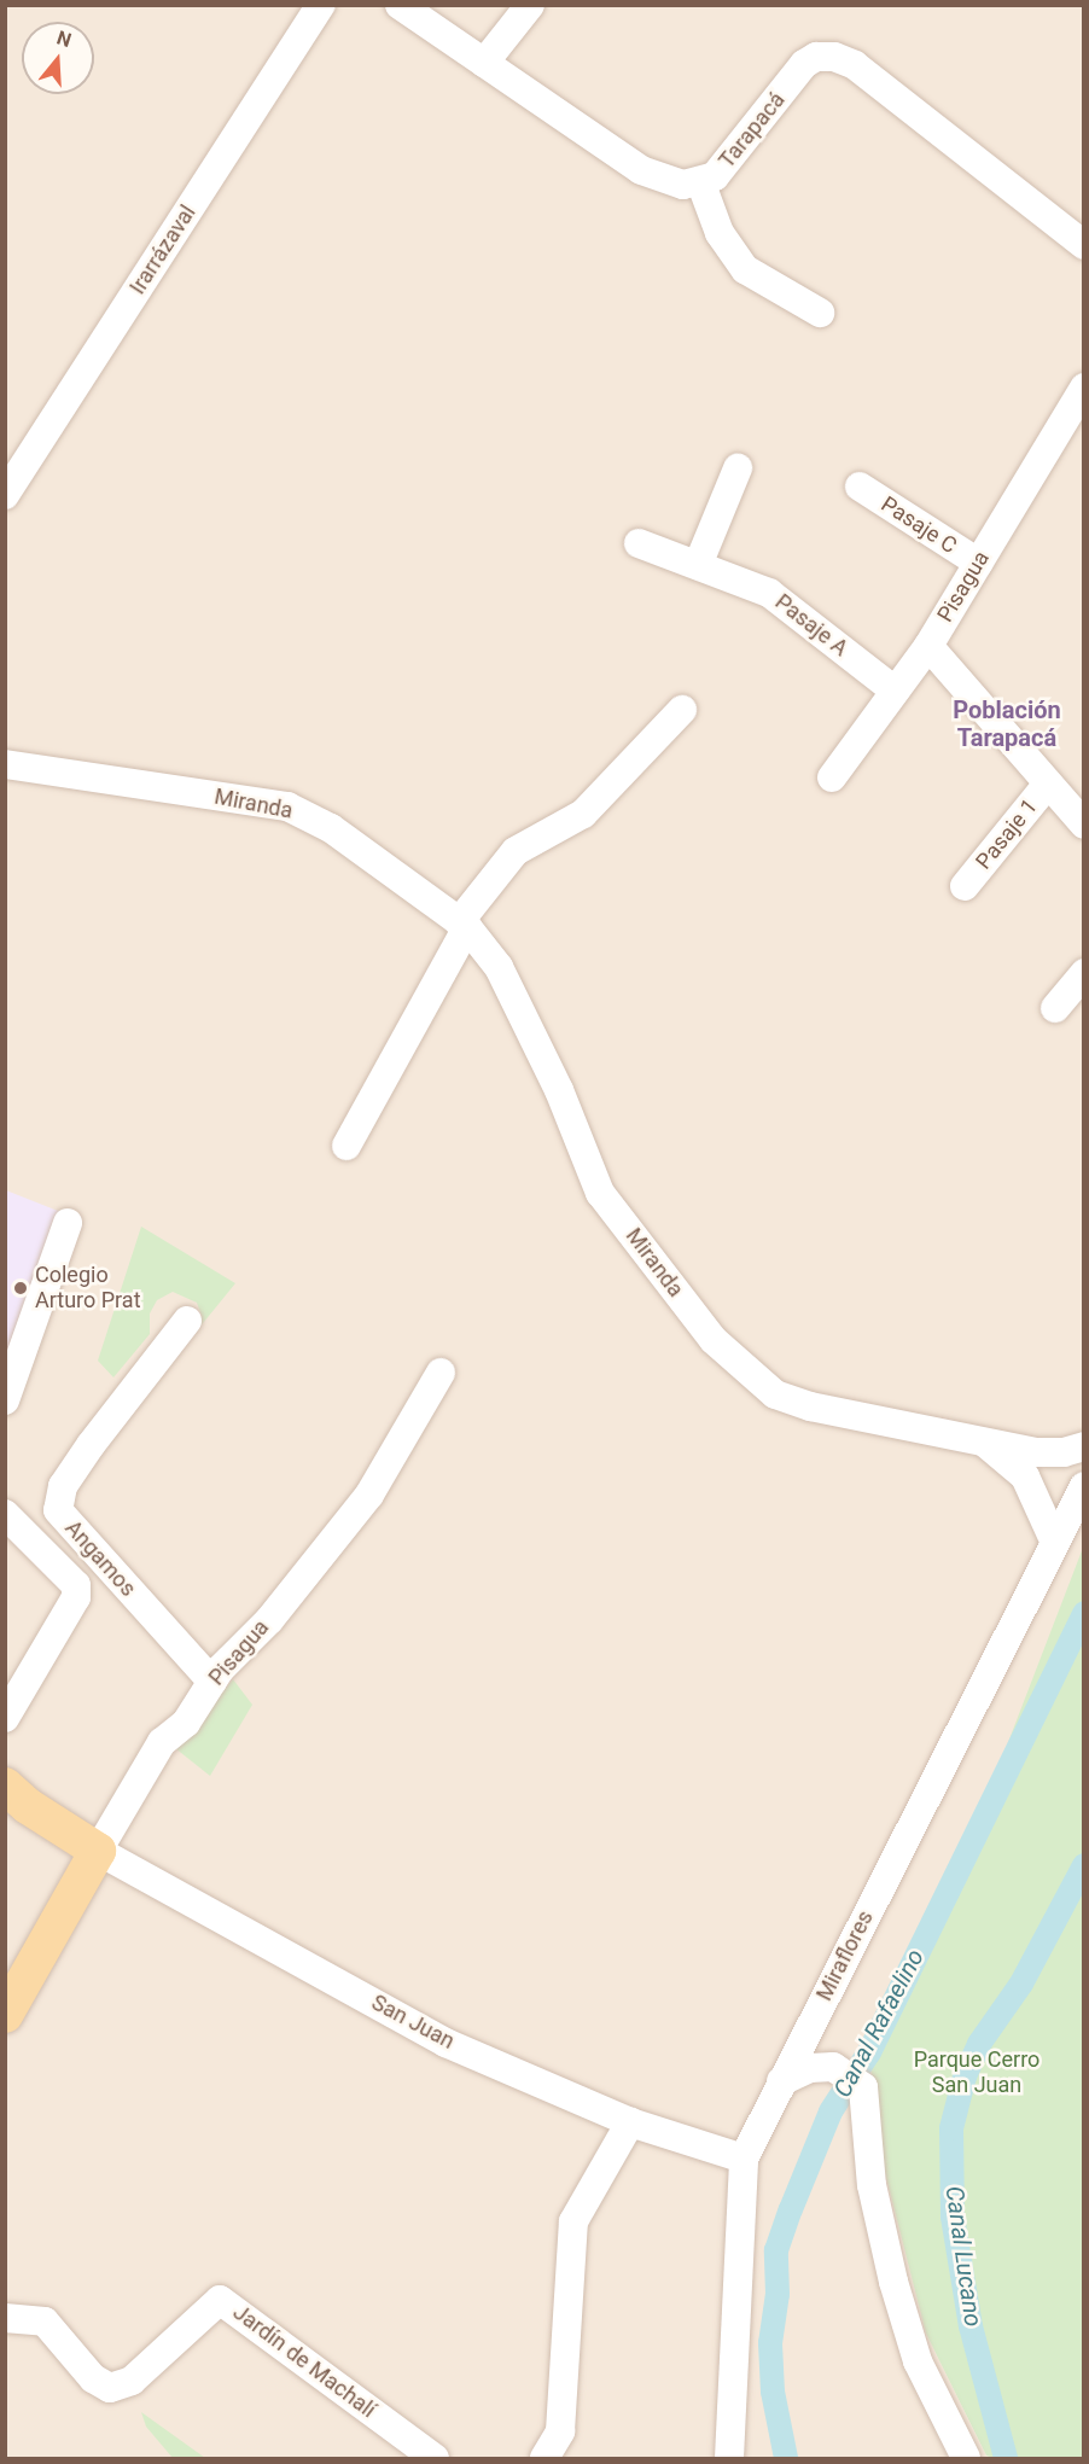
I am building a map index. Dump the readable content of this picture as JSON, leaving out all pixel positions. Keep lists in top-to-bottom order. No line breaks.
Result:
{"streets":{"main road":["Pisagua"],"street":["Tarapacá","Irarrázaval","Pasaje C","Pasaje A","Miranda","Pasaje 1","Angamos","Miraflores","San Juan","Jardín de Machalí"]},"crossings":[["Pasaje C","Pisagua"],["Pisagua","Pasaje A"],["Pisagua","Angamos"],["Pisagua","San Juan"],["Miranda","Miraflores"],["Miraflores","San Juan"]],"districts":["Población Tarapacá"],"water":["Canal Rafaelino","Canal Lucano"],"parks":["Parque Cerro San Juan"],"places":["Colegio Arturo Prat"],"north":"top"}
